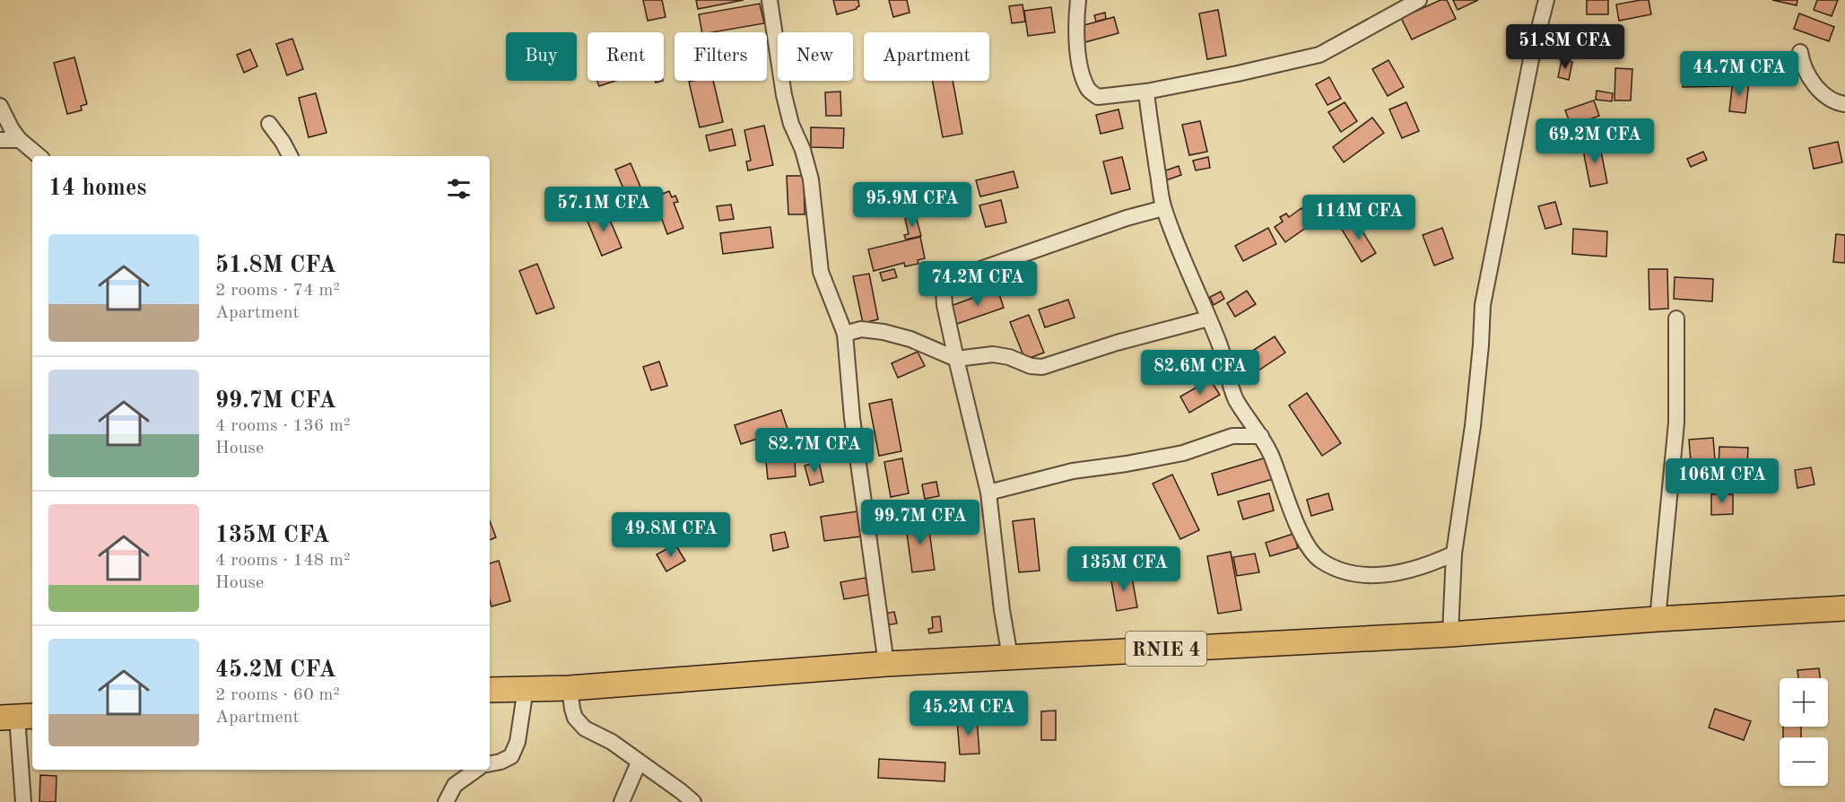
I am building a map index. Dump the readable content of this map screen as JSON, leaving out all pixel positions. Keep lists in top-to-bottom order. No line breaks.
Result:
{"streets":{"main road":["RNIE 4"]},"page":{"price":["51.8M CFA","44.7M CFA","69.2M CFA","95.9M CFA","57.1M CFA","114M CFA","74.2M CFA","82.6M CFA","82.7M CFA","106M CFA","99.7M CFA","49.8M CFA","135M CFA","45.2M CFA"],"chip":["Buy","Rent","Filters","New","Apartment"],"heading":"14 homes","list":[{"name":"51.8M CFA","note":"2 rooms · 74 m² · Apartment"},{"name":"99.7M CFA","note":"4 rooms · 136 m² · House"},{"name":"135M CFA","note":"4 rooms · 148 m² · House"},{"name":"45.2M CFA","note":"2 rooms · 60 m² · Apartment"}],"map_buttons":["+","−"]}}
